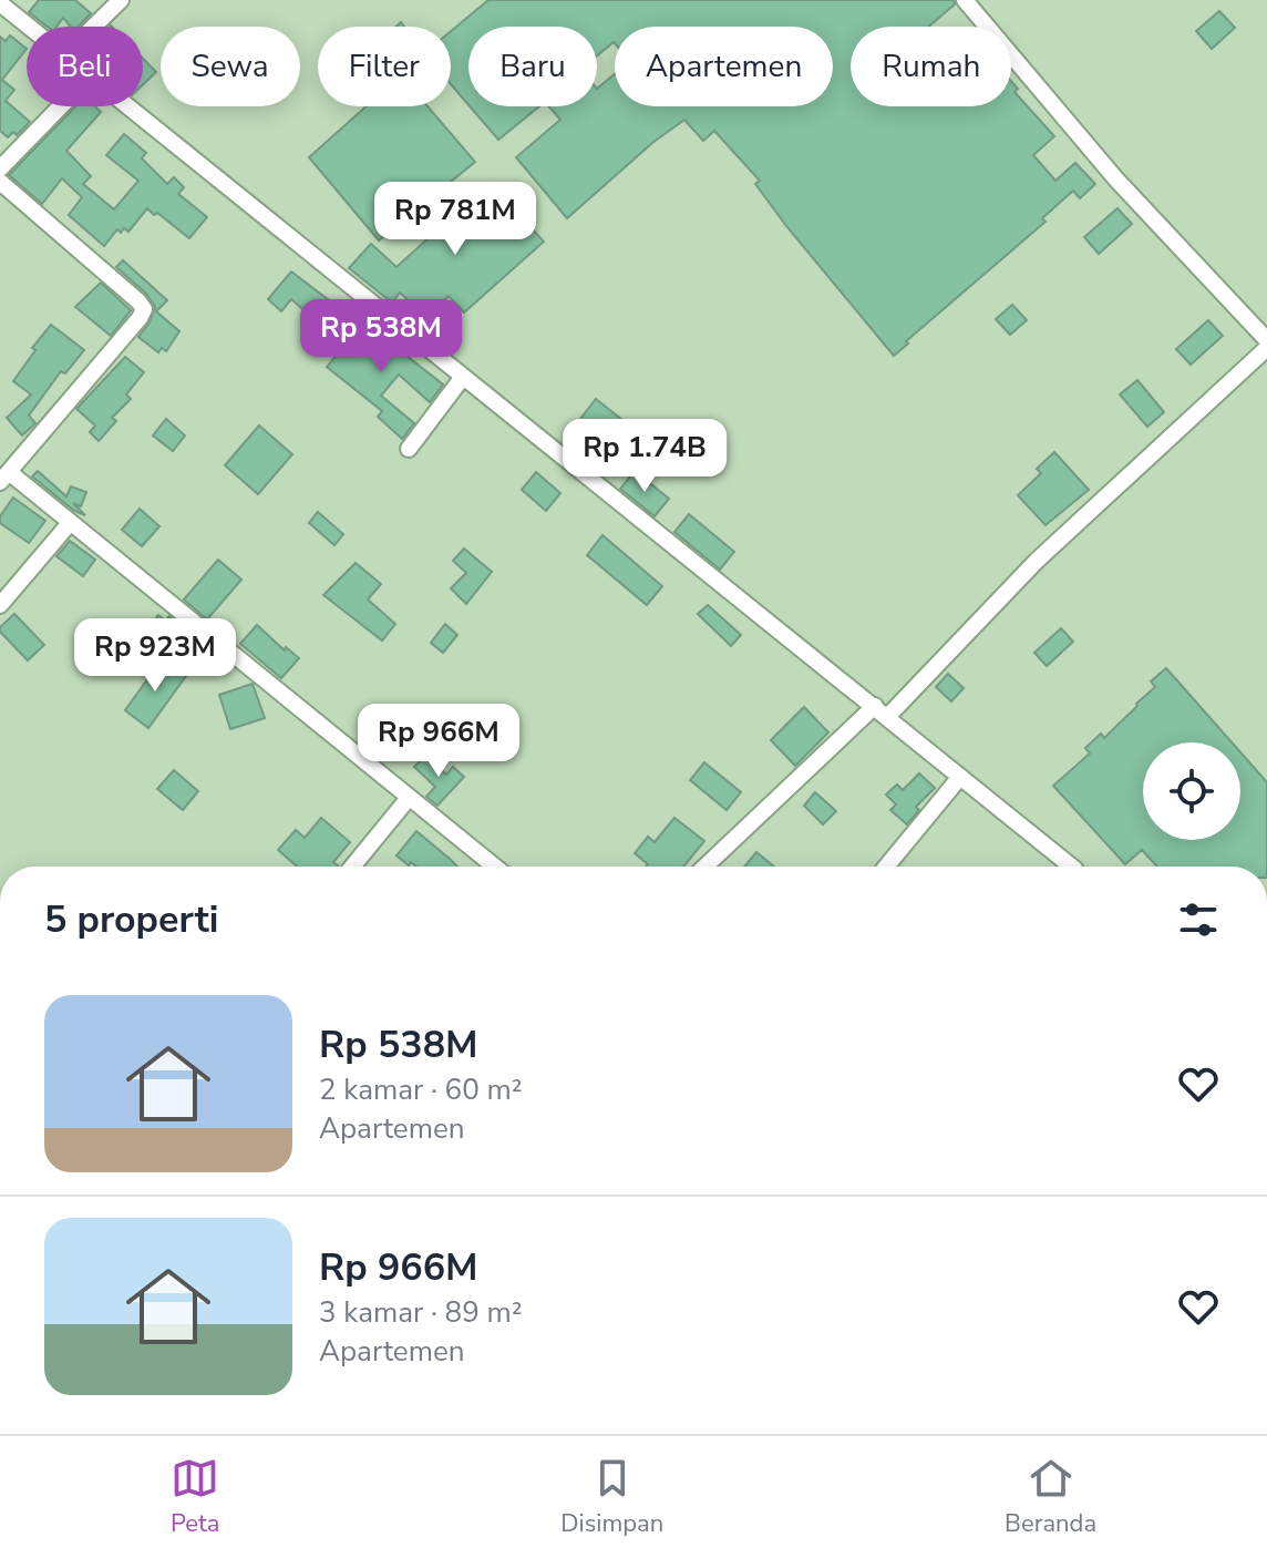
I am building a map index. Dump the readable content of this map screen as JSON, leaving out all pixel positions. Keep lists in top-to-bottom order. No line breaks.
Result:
{"page":{"chip":["Beli","Sewa","Filter","Baru","Apartemen","Rumah"],"price":["Rp 781M","Rp 538M","Rp 1.74B","Rp 923M","Rp 966M"],"heading":"5 properti","list":[{"name":"Rp 538M","note":"2 kamar · 60 m² · Apartemen"},{"name":"Rp 966M","note":"3 kamar · 89 m² · Apartemen"}],"tabs":["Peta","Disimpan","Beranda"]}}
